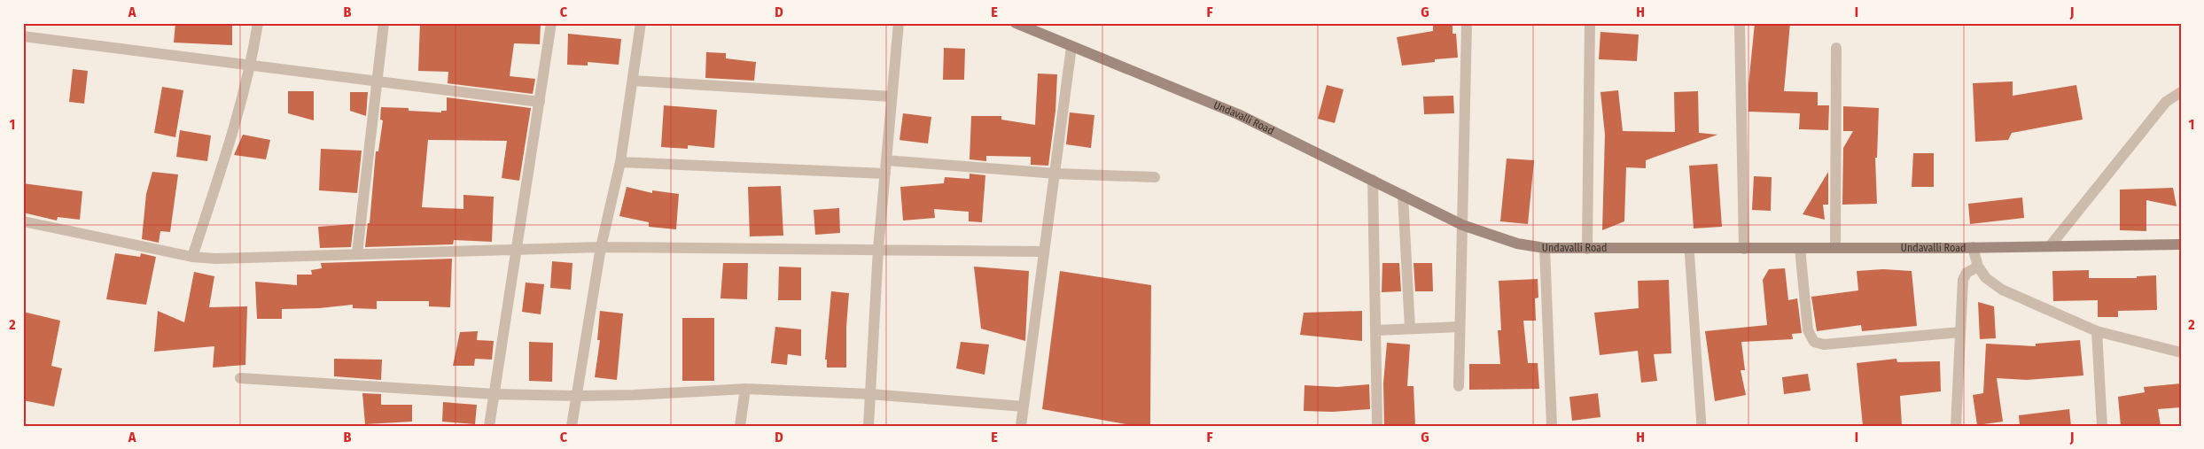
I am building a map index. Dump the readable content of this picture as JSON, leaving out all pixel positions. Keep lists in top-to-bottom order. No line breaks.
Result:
{"streets":{"main road":["Undavalli Road"]},"grid":{"columns":["A","B","C","D","E","F","G","H","I","J"],"rows":["1","2"]}}
